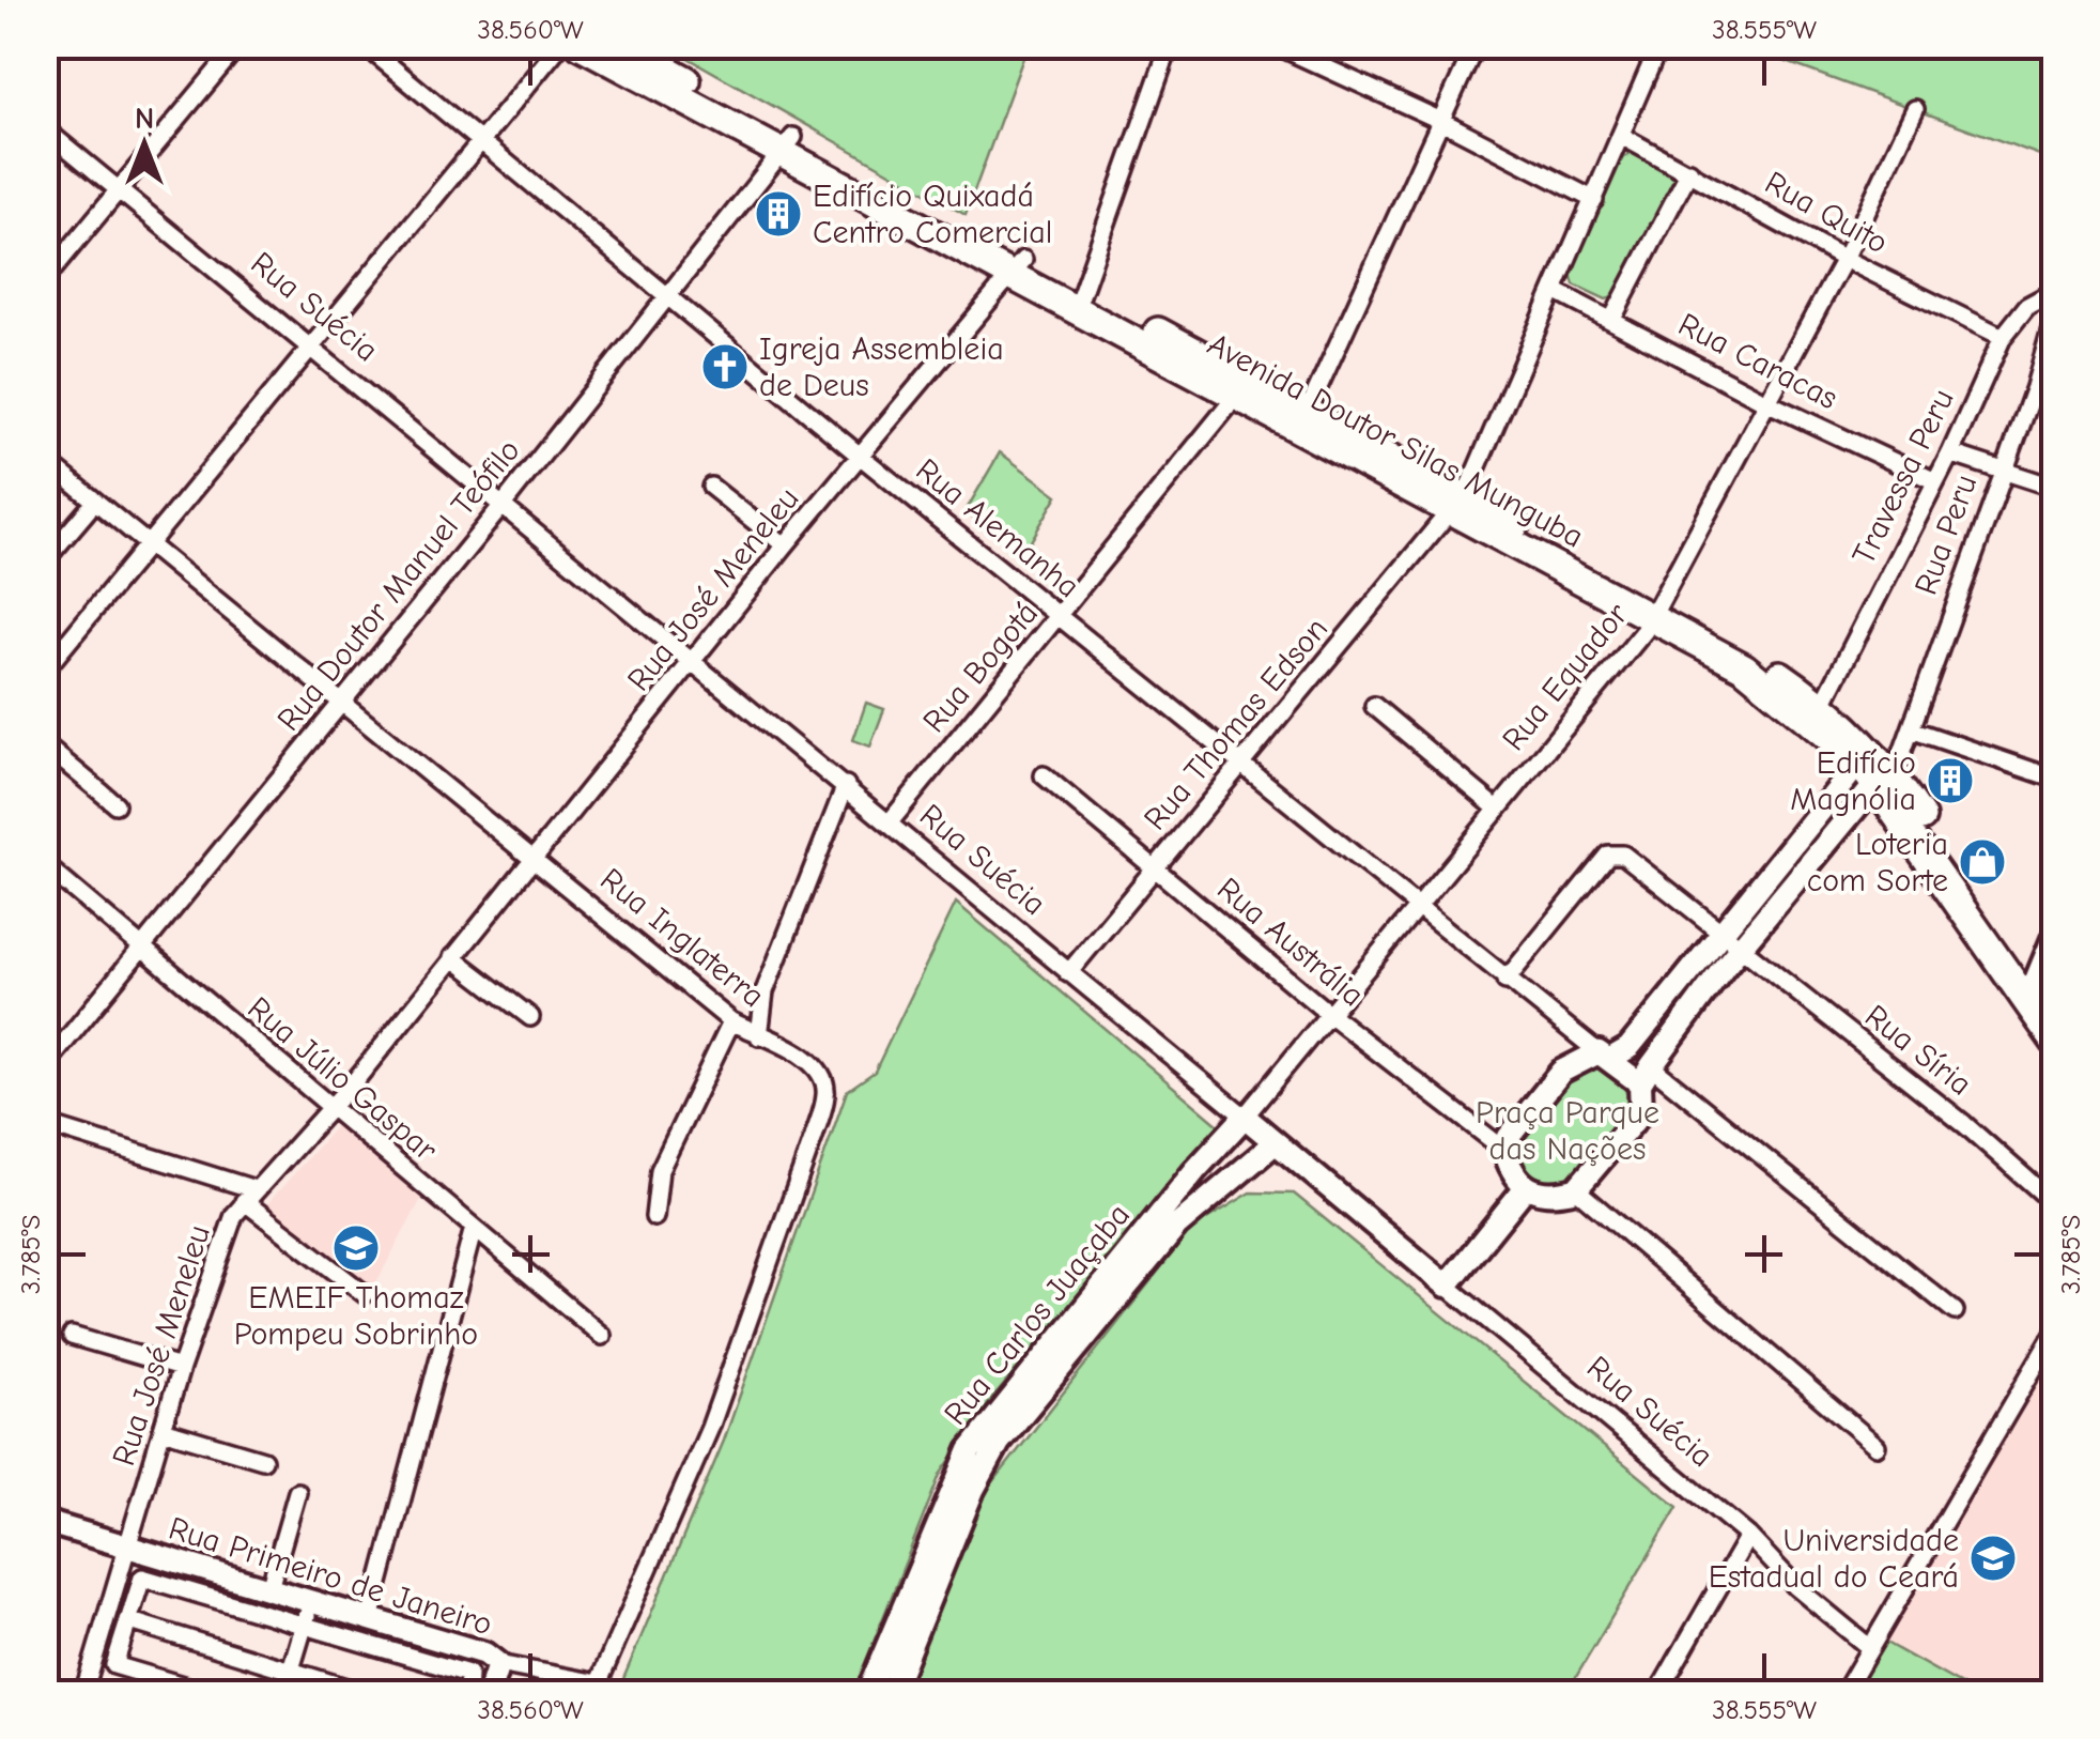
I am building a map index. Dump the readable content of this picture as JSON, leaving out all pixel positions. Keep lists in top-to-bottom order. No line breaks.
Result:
{"streets":{"main road":["Avenida Doutor Silas Munguba"],"street":["Rua Quito","Rua Suécia","Rua Caracas","Travessa Peru","Rua Alemanha","Rua Peru","Rua Doutor Manuel Teófilo","Rua José Meneleu","Rua Bogotá","Rua Equador","Rua Thomas Edson","Rua Inglaterra","Rua Austrália","Rua Síria","Rua Júlio Gaspar","Rua Carlos Juaçaba","Rua Primeiro de Janeiro"]},"crossings":[["Rua Quito","Travessa Peru"],["Rua Quito","Rua Equador"],["Rua Quito","Rua Thomas Edson"],["Rua Suécia","Rua Doutor Manuel Teófilo"],["Rua Suécia","Rua José Meneleu"],["Rua Suécia","Rua Bogotá"],["Rua Suécia","Rua Equador"],["Rua Suécia","Rua Thomas Edson"],["Rua Suécia","Rua Carlos Juaçaba"],["Rua Caracas","Travessa Peru"],["Rua Caracas","Rua Equador"],["Rua Caracas","Rua Thomas Edson"],["Avenida Doutor Silas Munguba","Travessa Peru"],["Avenida Doutor Silas Munguba","Rua Peru"],["Avenida Doutor Silas Munguba","Rua Doutor Manuel Teófilo"],["Avenida Doutor Silas Munguba","Rua José Meneleu"],["Avenida Doutor Silas Munguba","Rua Bogotá"],["Avenida Doutor Silas Munguba","Rua Equador"],["Avenida Doutor Silas Munguba","Rua Thomas Edson"],["Rua Alemanha","Rua Peru"],["Rua Alemanha","Rua Doutor Manuel Teófilo"],["Rua Alemanha","Rua José Meneleu"],["Rua Alemanha","Rua Bogotá"],["Rua Alemanha","Rua Equador"],["Rua Alemanha","Rua Thomas Edson"],["Rua Peru","Rua Austrália"],["Rua Peru","Rua Síria"],["Rua Doutor Manuel Teófilo","Rua Inglaterra"],["Rua Doutor Manuel Teófilo","Rua Júlio Gaspar"],["Rua José Meneleu","Rua Inglaterra"],["Rua José Meneleu","Rua Júlio Gaspar"],["Rua José Meneleu","Rua Primeiro de Janeiro"],["Rua Equador","Rua Austrália"],["Rua Equador","Rua Carlos Juaçaba"],["Rua Thomas Edson","Rua Austrália"],["Rua Inglaterra","Rua Primeiro de Janeiro"]],"parks":["Praça Parque das Nações"],"places":{"building":["Edifício Quixadá Centro Comercial","Edifício Magnólia"],"church":["Igreja Assembleia de Deus"],"shop":["Loteria com Sorte"],"school or university":["EMEIF Thomaz Pompeu Sobrinho","Universidade Estadual do Ceará"]},"north":"top","coordinates":["38.560°W","38.555°W","3.785°S"]}
